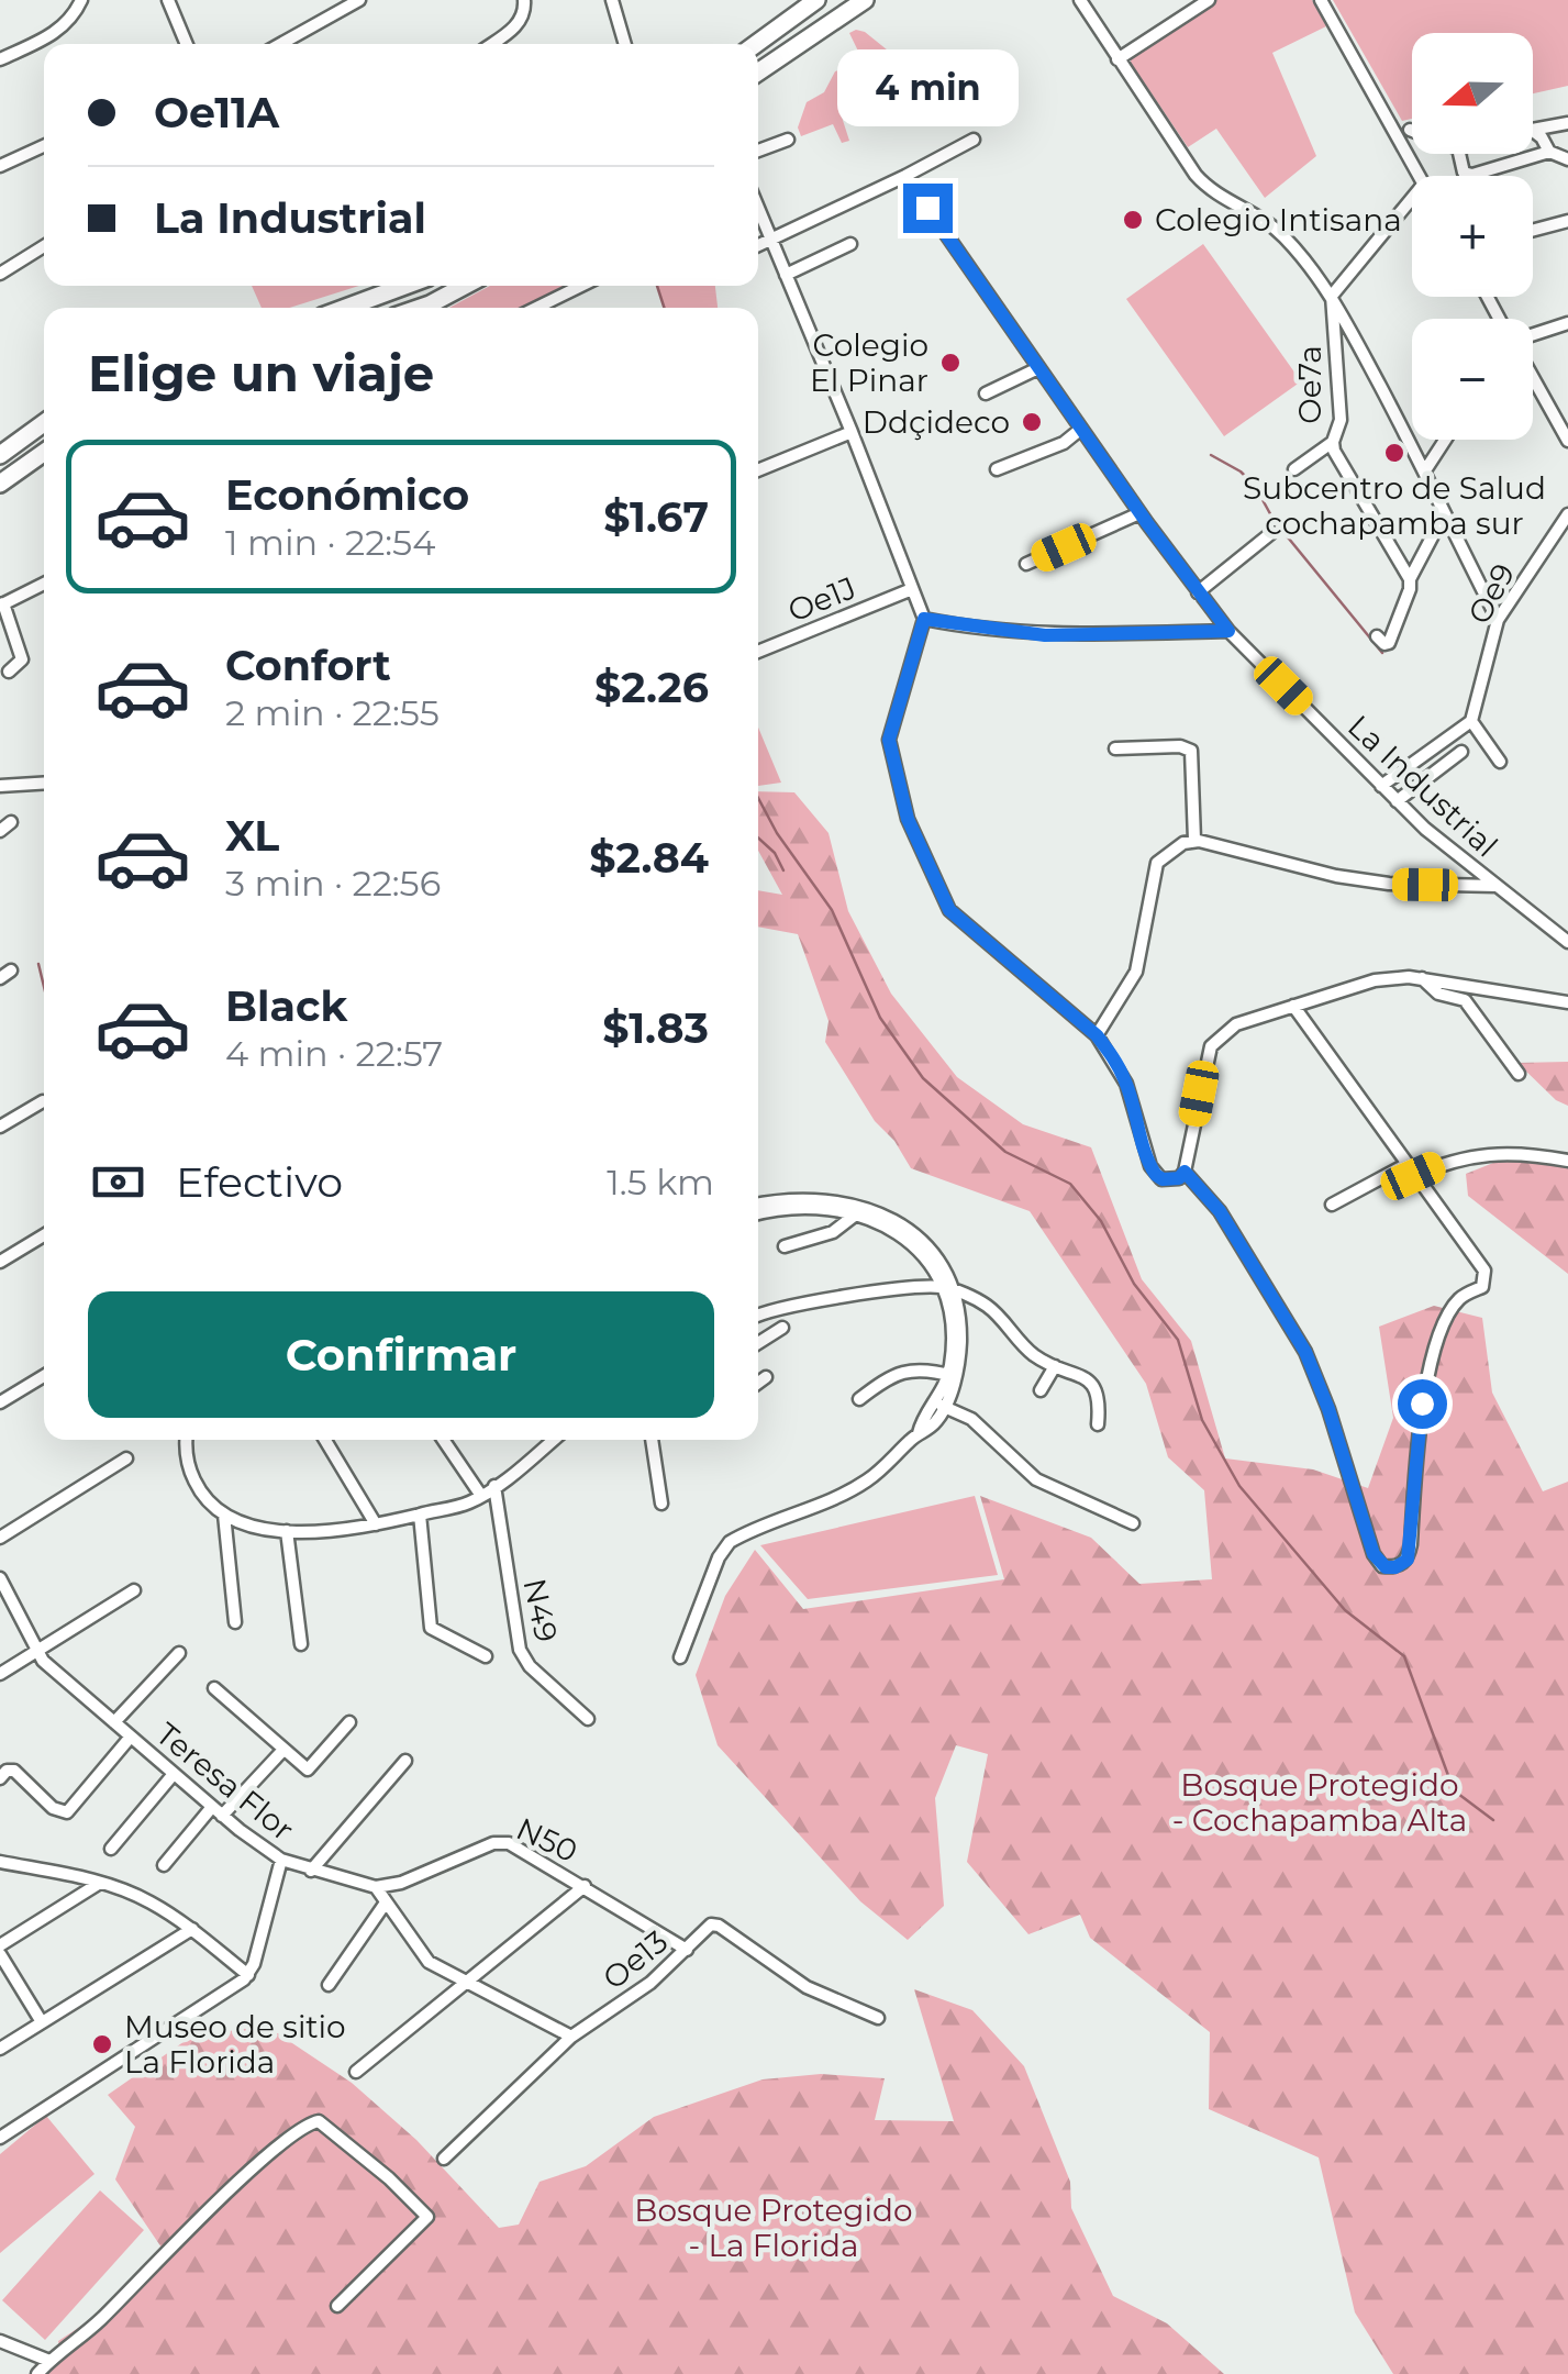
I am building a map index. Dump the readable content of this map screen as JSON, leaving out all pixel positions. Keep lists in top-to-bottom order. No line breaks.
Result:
{"streets":{"street":["Oe7a","Oe9","Oe1J","La Industrial","N49","Teresa Flor","N50","Oe13"]},"crossings":[["Teresa Flor","N50"],["N50","Oe13"]],"parks":["Bosque Protegido - Cochapamba Alta","Bosque Protegido - La Florida"],"places":["Colegio Intisana","Colegio El Pinar","Ddçideco","Subcentro de Salud cochapamba sur","Museo de sitio La Florida"],"north":"left","page":{"map_buttons":["+","−"],"banner":["Oe11A","La Industrial"],"bubble":"4 min","heading":"Elige un viaje","list":[{"name":"Económico","note":"1 min · 22:54","value":"$1.67"},{"name":"Confort","note":"2 min · 22:55","value":"$2.26"},{"name":"XL","note":"3 min · 22:56","value":"$2.84"},{"name":"Black","note":"4 min · 22:57","value":"$1.83"}],"pay":["Efectivo","1.5 km"],"buttons":"Confirmar"}}
